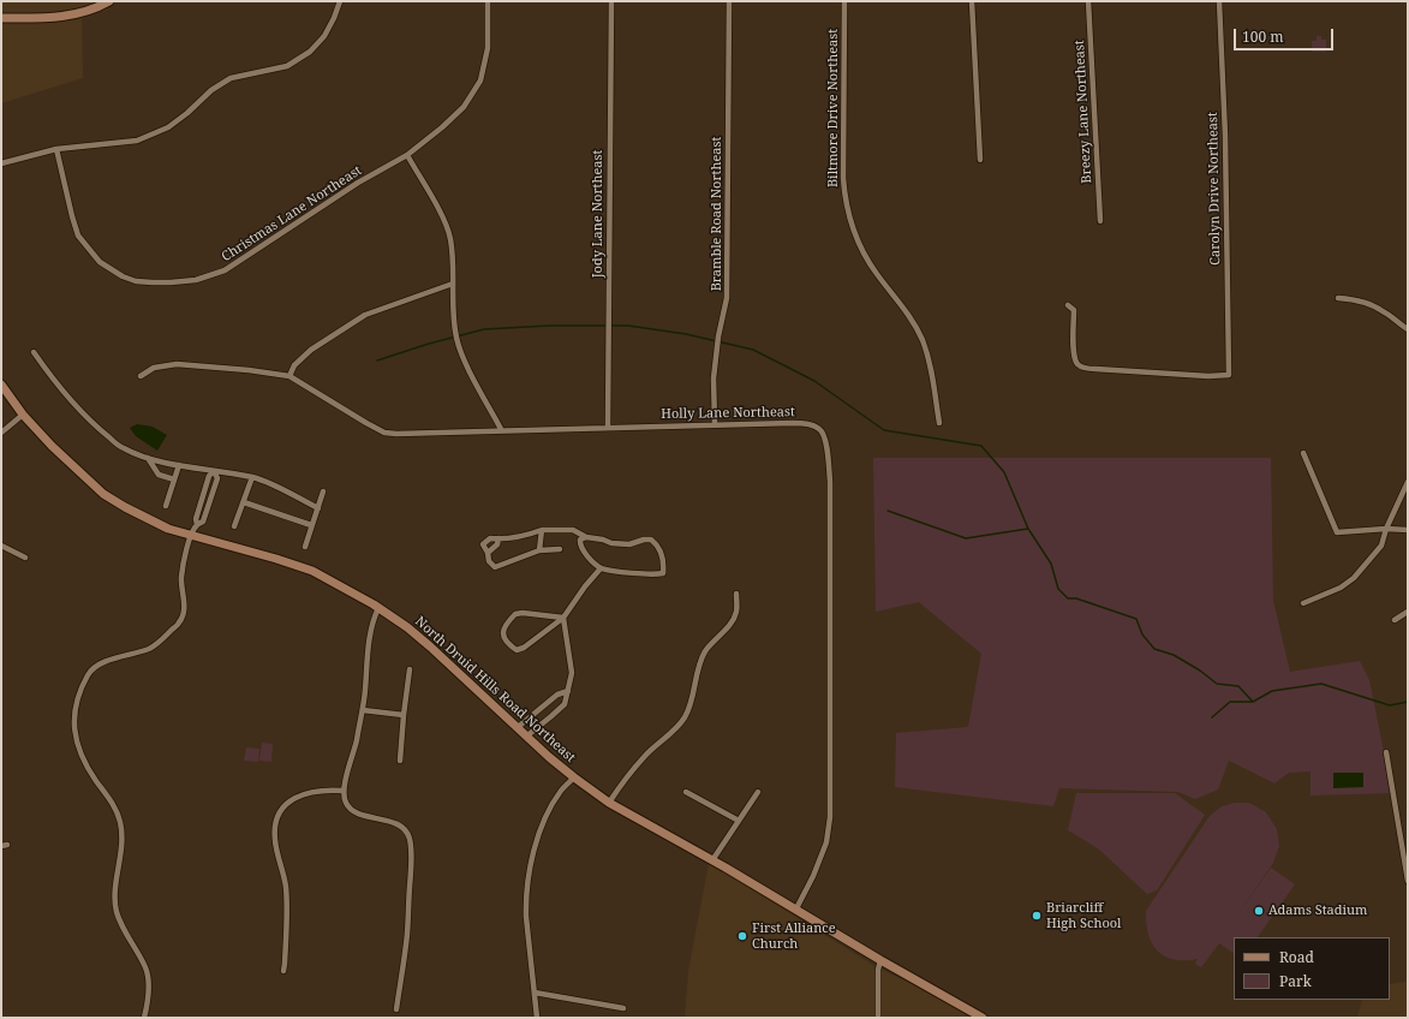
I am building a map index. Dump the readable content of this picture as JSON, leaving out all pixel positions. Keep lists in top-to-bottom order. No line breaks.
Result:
{"streets":{"main road":["North Druid Hills Road Northeast"],"street":["Biltmore Drive Northeast","Breezy Lane Northeast","Carolyn Drive Northeast","Christmas Lane Northeast","Jody Lane Northeast","Bramble Road Northeast","Holly Lane Northeast"]},"crossings":[["Jody Lane Northeast","Holly Lane Northeast"],["Bramble Road Northeast","Holly Lane Northeast"],["Holly Lane Northeast","North Druid Hills Road Northeast"]],"places":["Adams Stadium","Briarcliff High School","First Alliance Church"],"legend":["Road","Park"],"scale_bar":"100 m"}
